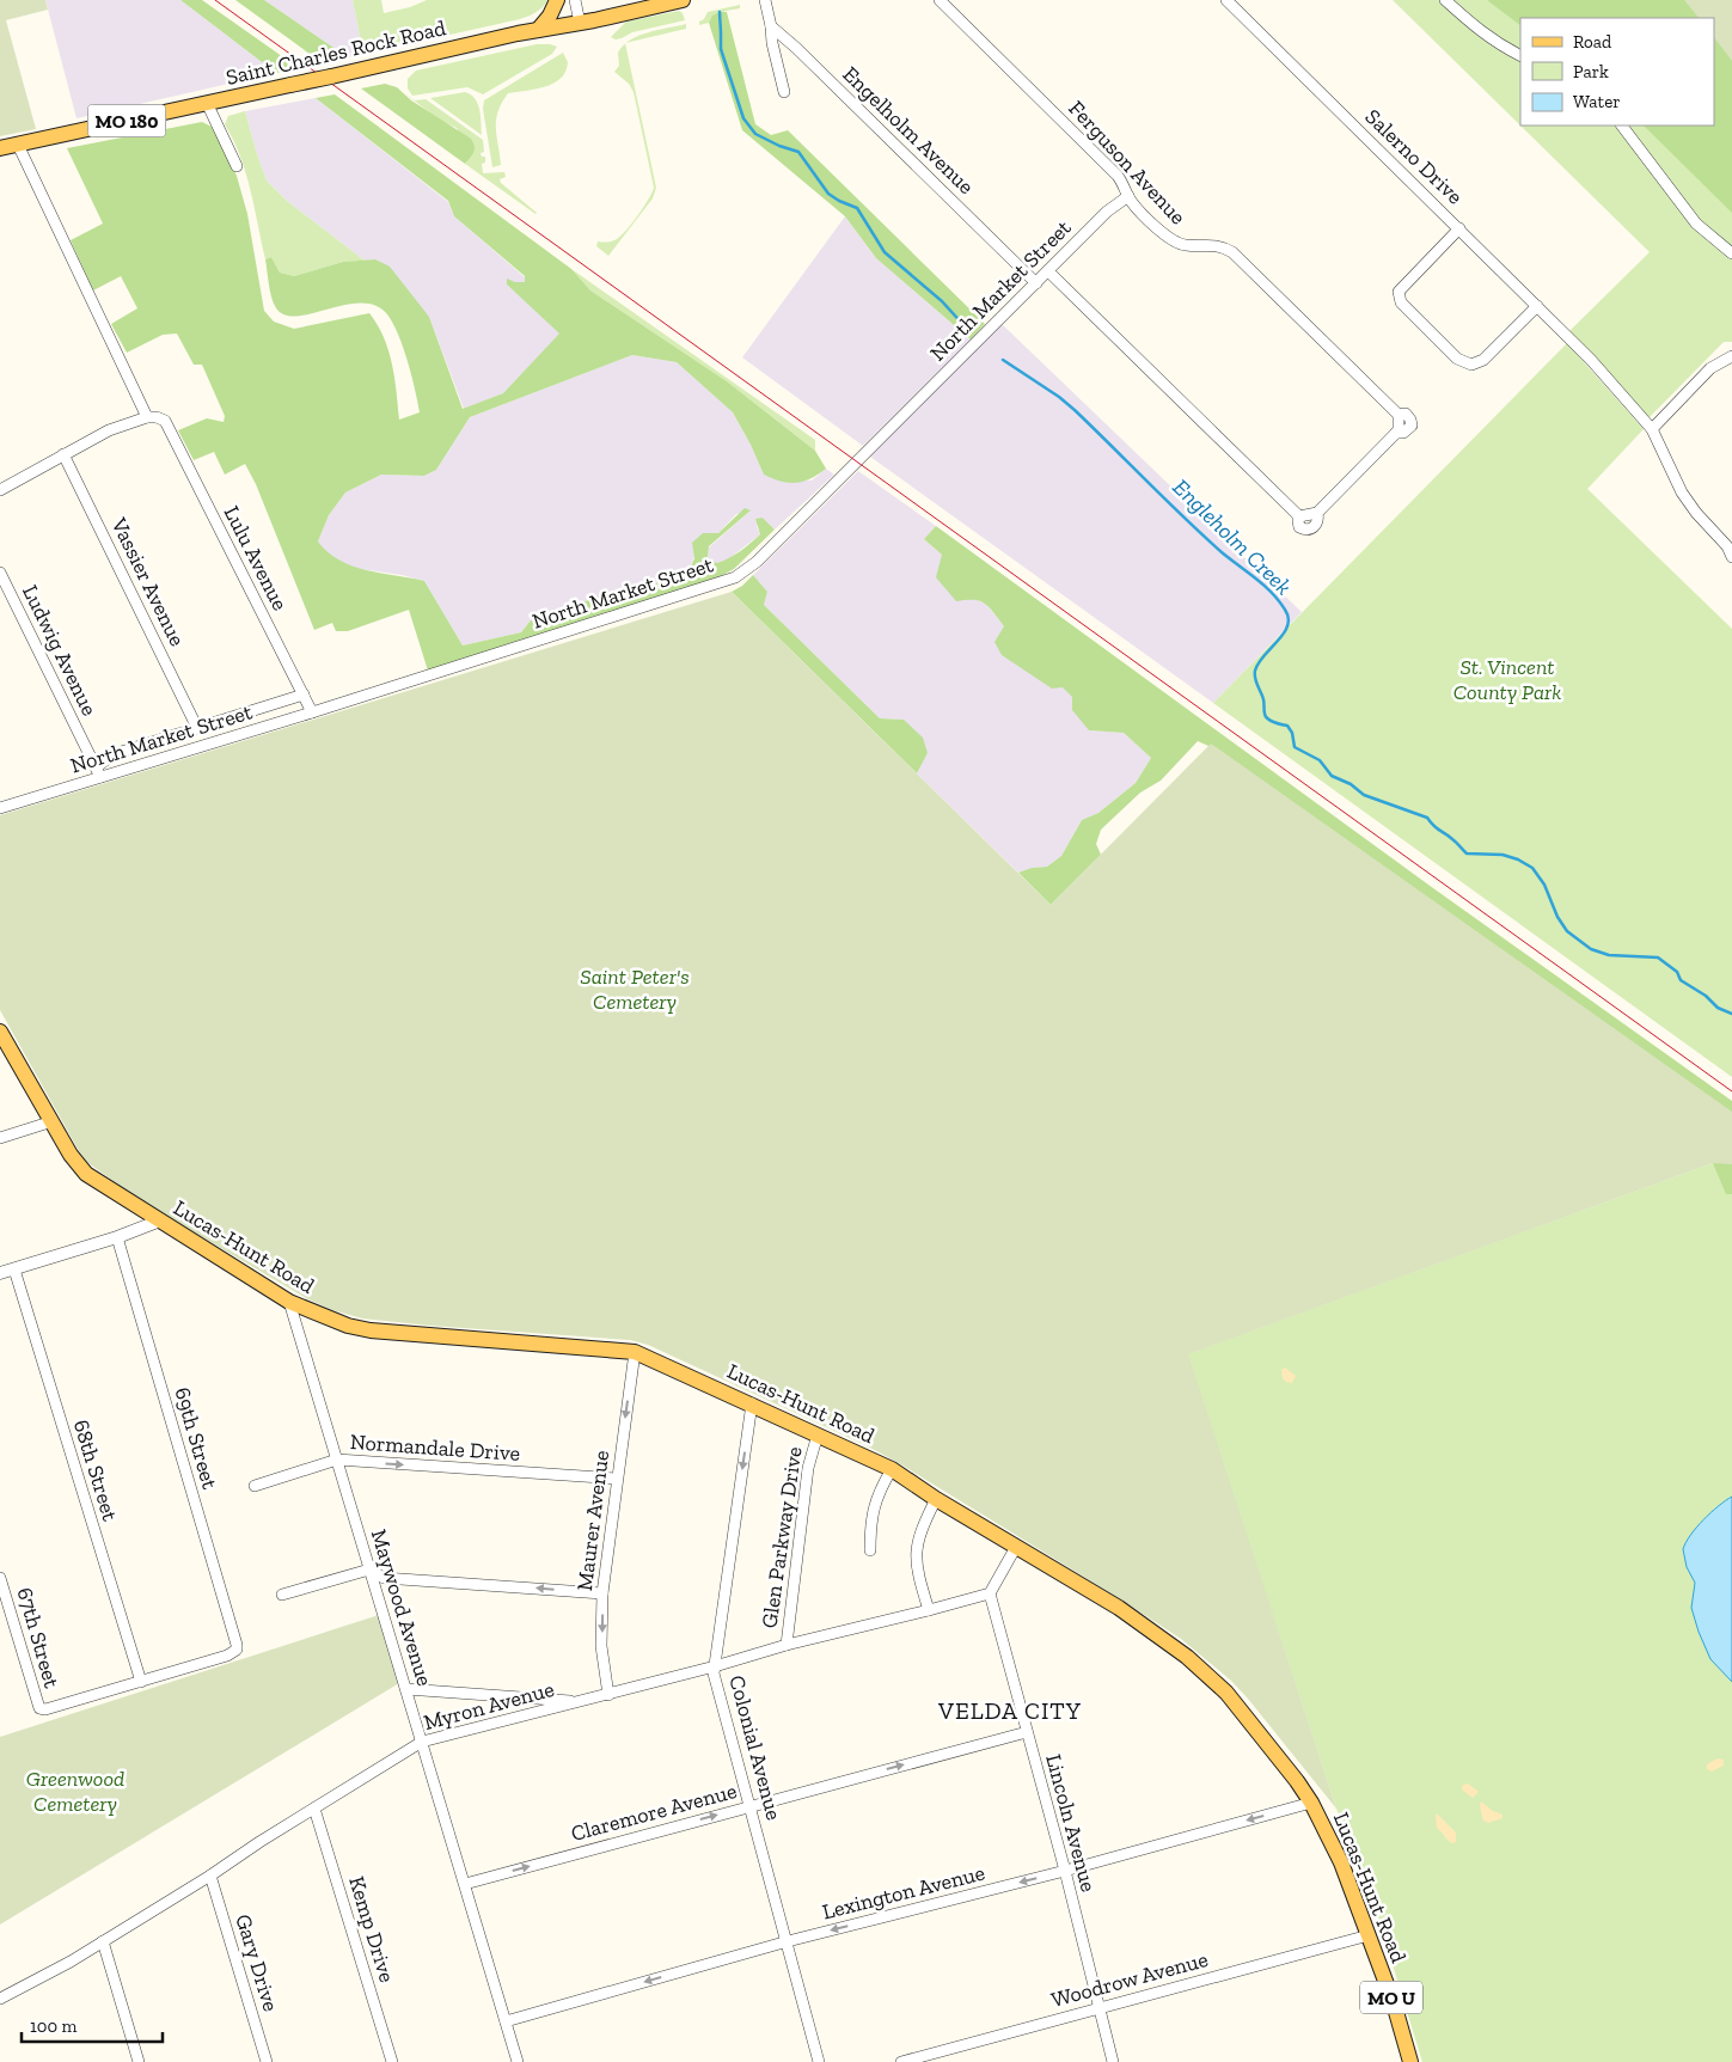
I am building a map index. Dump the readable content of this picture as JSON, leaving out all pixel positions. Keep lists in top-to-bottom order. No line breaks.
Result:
{"streets":{"main road":["Saint Charles Rock Road","MO 180","Lucas-Hunt Road","MO U"],"street":["Engelholm Avenue","Salerno Drive","Ferguson Avenue","North Market Street","Lulu Avenue","Vassier Avenue","Ludwig Avenue","69th Street","Normandale Drive","68th Street","Maurer Avenue","Glen Parkway Drive","Maywood Avenue","67th Street","Myron Avenue","Colonial Avenue","Claremore Avenue","Lincoln Avenue","Lexington Avenue","Kemp Drive","Gary Drive","Woodrow Avenue"]},"crossings":[["Engelholm Avenue","North Market Street"],["Ferguson Avenue","North Market Street"],["North Market Street","Lulu Avenue"],["North Market Street","Ludwig Avenue"],["Lucas-Hunt Road","Maurer Avenue"],["Lucas-Hunt Road","Glen Parkway Drive"],["Lucas-Hunt Road","Maywood Avenue"],["Lucas-Hunt Road","Colonial Avenue"],["Lucas-Hunt Road","Lexington Avenue"],["Lucas-Hunt Road","Woodrow Avenue"],["69th Street","68th Street"],["69th Street","67th Street"],["Normandale Drive","Maurer Avenue"],["Normandale Drive","Maywood Avenue"],["68th Street","67th Street"],["Maurer Avenue","Myron Avenue"],["Glen Parkway Drive","Myron Avenue"],["Maywood Avenue","Myron Avenue"],["Maywood Avenue","Claremore Avenue"],["Maywood Avenue","Lexington Avenue"],["Myron Avenue","Colonial Avenue"],["Myron Avenue","Lincoln Avenue"],["Myron Avenue","Kemp Drive"],["Myron Avenue","Gary Drive"],["Colonial Avenue","Claremore Avenue"],["Colonial Avenue","Lexington Avenue"],["Claremore Avenue","Lincoln Avenue"],["Lincoln Avenue","Lexington Avenue"],["Lincoln Avenue","Woodrow Avenue"]],"one_way":["Normandale Drive","Maurer Avenue","Colonial Avenue","Claremore Avenue","Lexington Avenue"],"districts":["VELDA CITY"],"water":["Engleholm Creek"],"parks":["St. Vincent County Park","Saint Peter's Cemetery","Greenwood Cemetery"],"legend":["Road","Park","Water"],"scale_bar":"100 m"}
